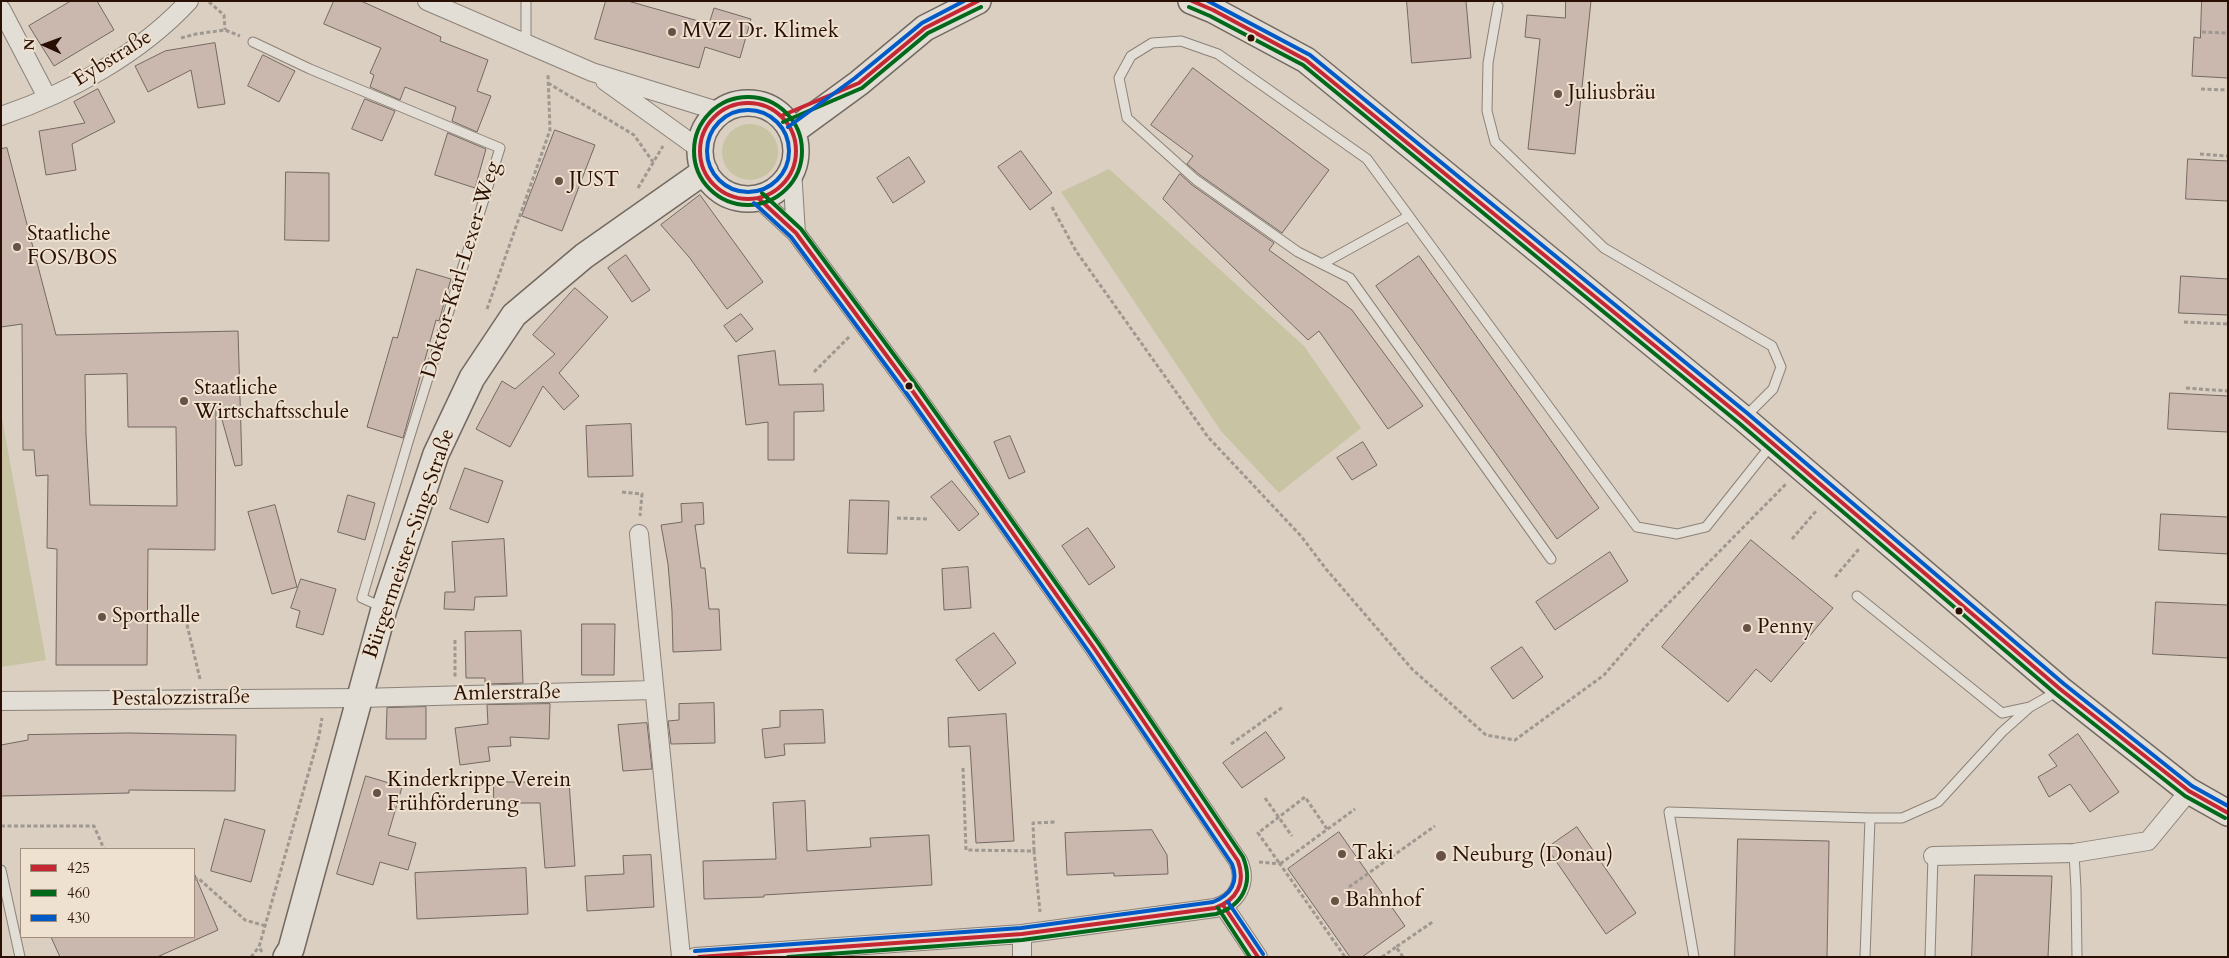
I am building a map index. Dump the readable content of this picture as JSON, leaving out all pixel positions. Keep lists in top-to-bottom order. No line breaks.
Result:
{"streets":{"main road":["Bürgermeister-Sing-Straße"],"street":["Eybstraße","Amlerstraße","Pestalozzistraße"],"lane":["Doktor-Karl-Lexer-Weg"]},"crossings":[["Doktor-Karl-Lexer-Weg","Bürgermeister-Sing-Straße"],["Bürgermeister-Sing-Straße","Amlerstraße"],["Bürgermeister-Sing-Straße","Pestalozzistraße"],["Amlerstraße","Pestalozzistraße"]],"places":["MVZ Dr. Klimek","Juliusbräu","JUST","Staatliche FOS/BOS","Staatliche Wirtschaftsschule","Sporthalle","Penny","Kinderkrippe Verein Frühförderung","Taki","Neuburg (Donau)","Bahnhof"],"lines":["transit line 425","transit line 430","transit line 460"],"legend":["425","460","430"],"north":"left"}
